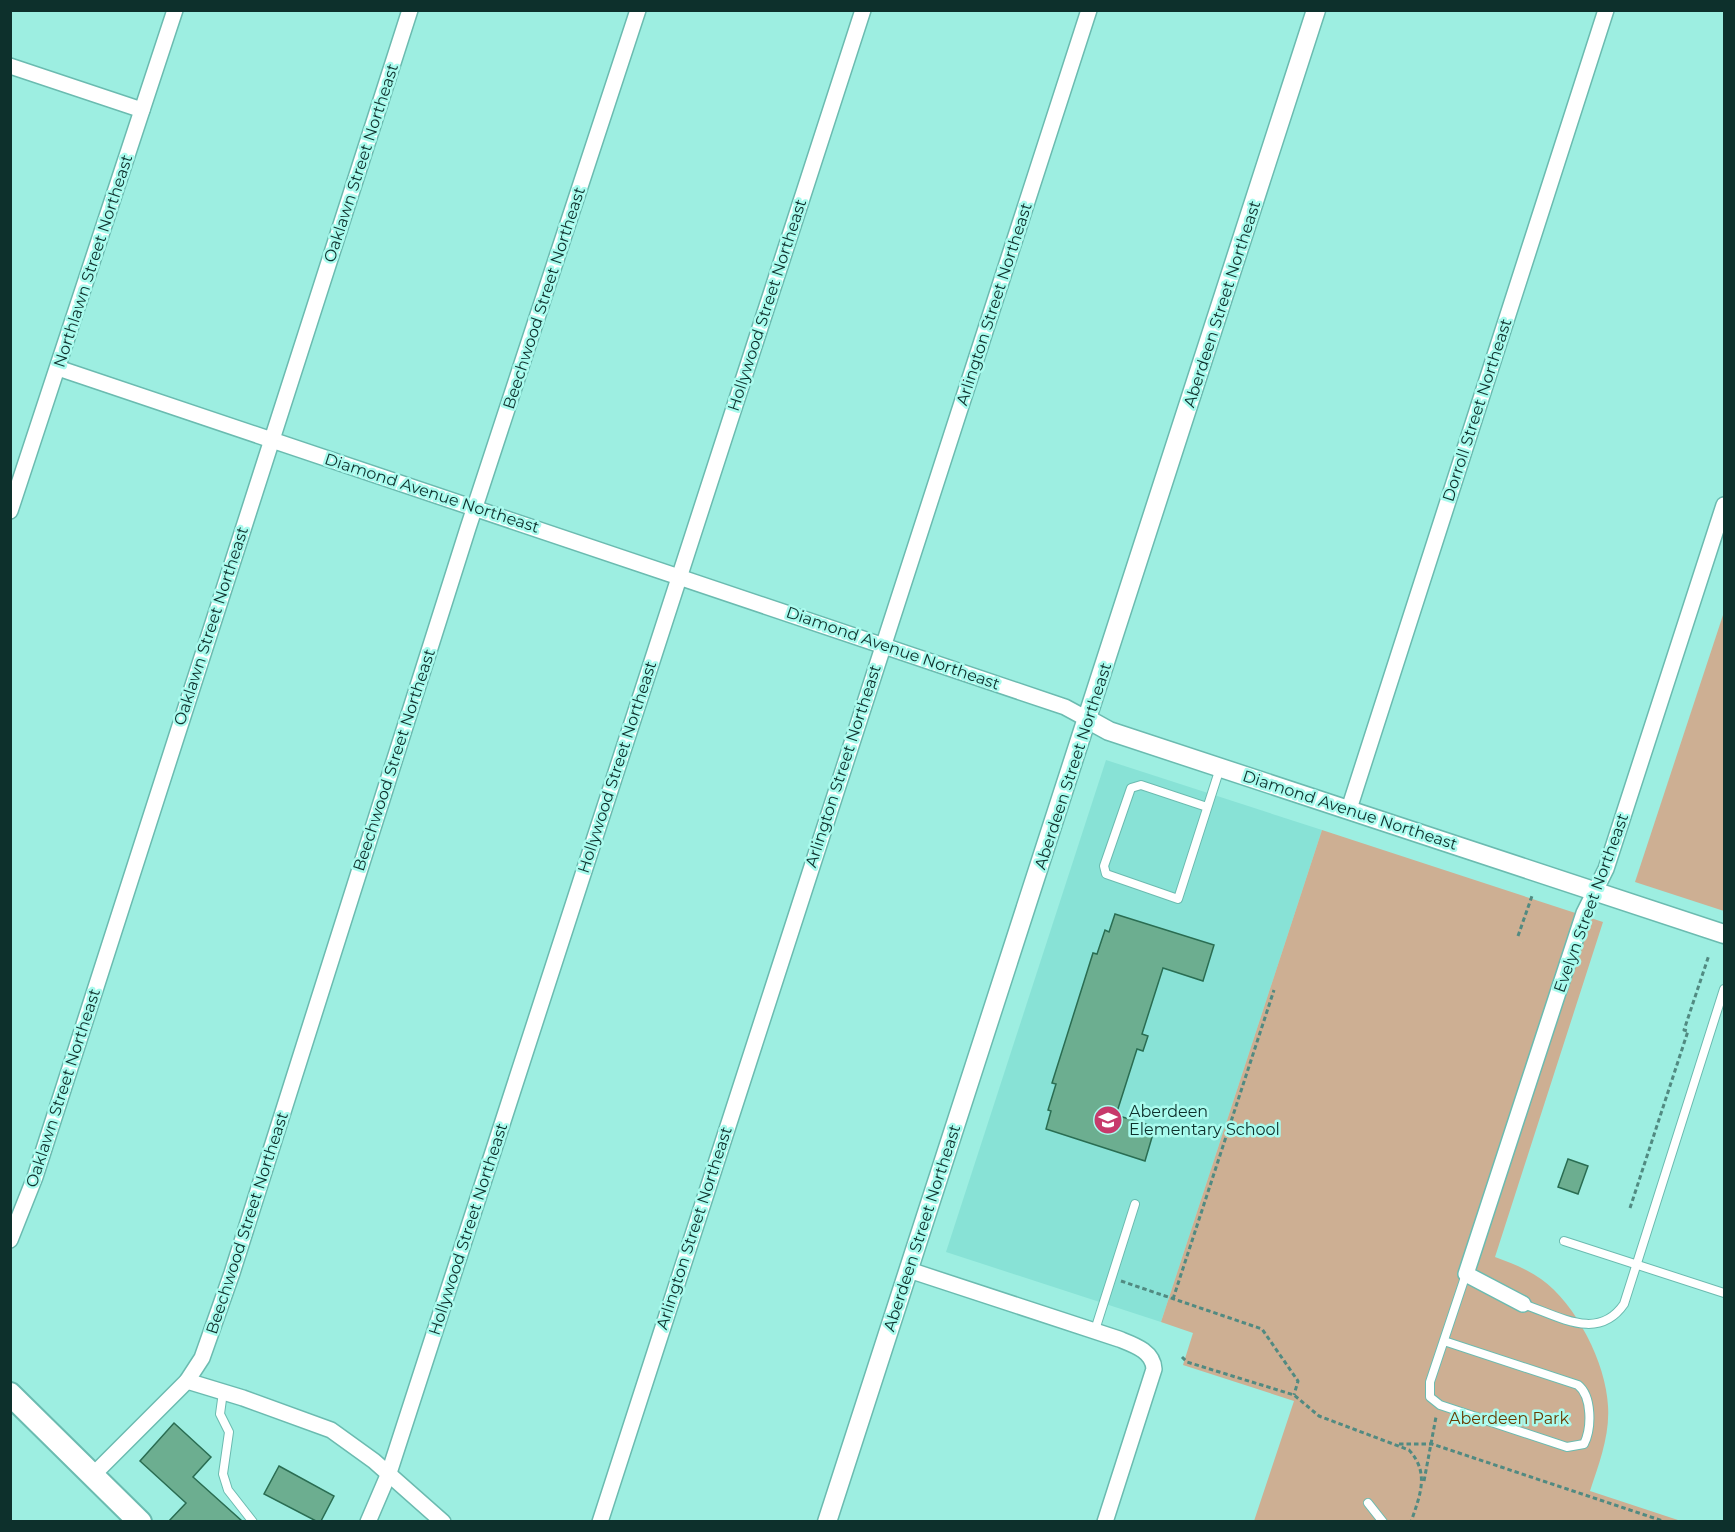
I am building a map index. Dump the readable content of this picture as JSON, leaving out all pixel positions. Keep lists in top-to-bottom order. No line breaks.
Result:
{"streets":{"street":["Oaklawn Street Northeast","Northlawn Street Northeast","Beechwood Street Northeast","Arlington Street Northeast","Aberdeen Street Northeast","Hollywood Street Northeast","Dorroll Street Northeast","Diamond Avenue Northeast","Evelyn Street Northeast"]},"crossings":[["Oaklawn Street Northeast","Diamond Avenue Northeast"],["Northlawn Street Northeast","Diamond Avenue Northeast"],["Beechwood Street Northeast","Diamond Avenue Northeast"],["Arlington Street Northeast","Diamond Avenue Northeast"],["Aberdeen Street Northeast","Diamond Avenue Northeast"],["Hollywood Street Northeast","Diamond Avenue Northeast"],["Dorroll Street Northeast","Diamond Avenue Northeast"],["Diamond Avenue Northeast","Evelyn Street Northeast"]],"parks":["Aberdeen Park"],"places":{"school or university":["Aberdeen Elementary School"]}}
